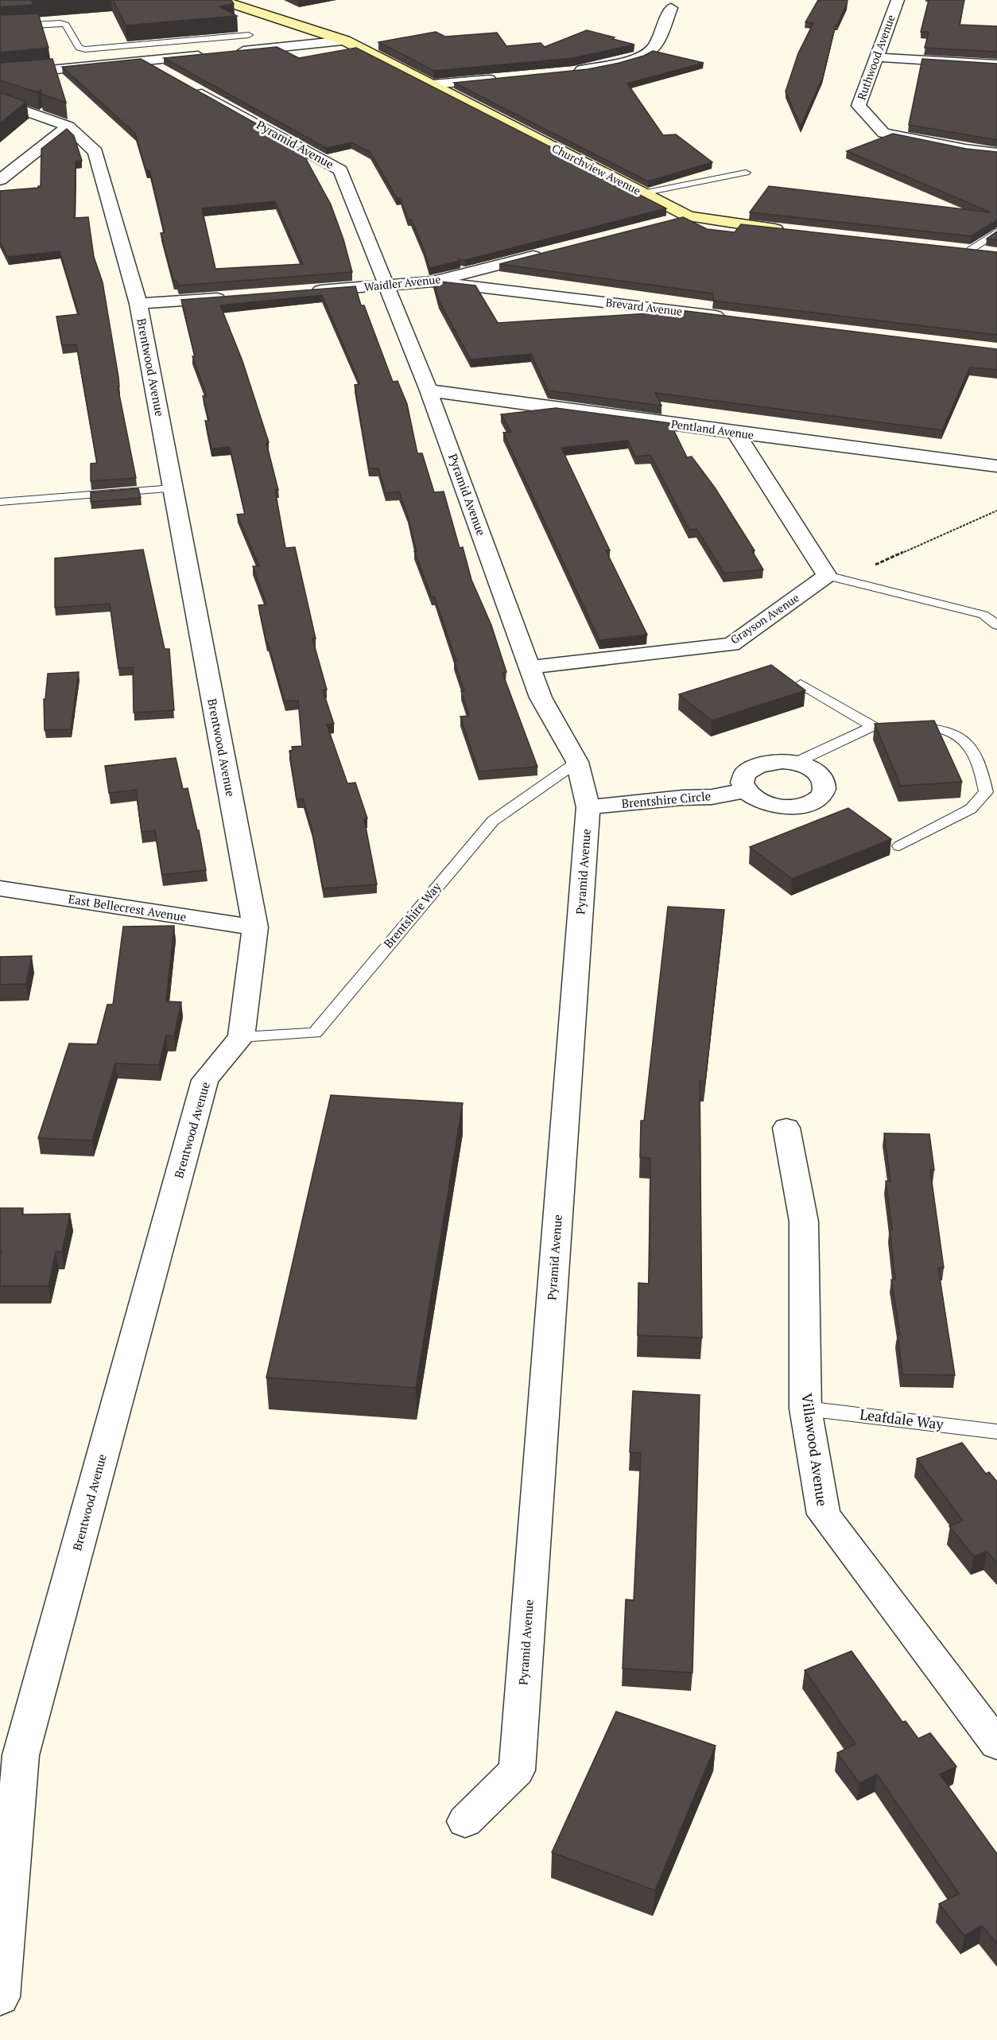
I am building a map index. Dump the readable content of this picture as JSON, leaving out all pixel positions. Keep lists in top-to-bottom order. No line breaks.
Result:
{"streets":{"street":["Ruthwood Avenue","Pyramid Avenue","Churchview Avenue","Waidler Avenue","Brevard Avenue","Brentwood Avenue","Pentland Avenue","Grayson Avenue","Brentshire Circle","East Bellecrest Avenue","Villawood Avenue"],"lane":["Brentshire Way","Leafdale Way"]},"crossings":[["Pyramid Avenue","Waidler Avenue"],["Pyramid Avenue","Pentland Avenue"],["Pyramid Avenue","Grayson Avenue"],["Pyramid Avenue","Brentshire Circle"],["Pyramid Avenue","Brentshire Way"],["Waidler Avenue","Brevard Avenue"],["Brentwood Avenue","East Bellecrest Avenue"],["Brentwood Avenue","Brentshire Way"],["Leafdale Way","Villawood Avenue"]]}
